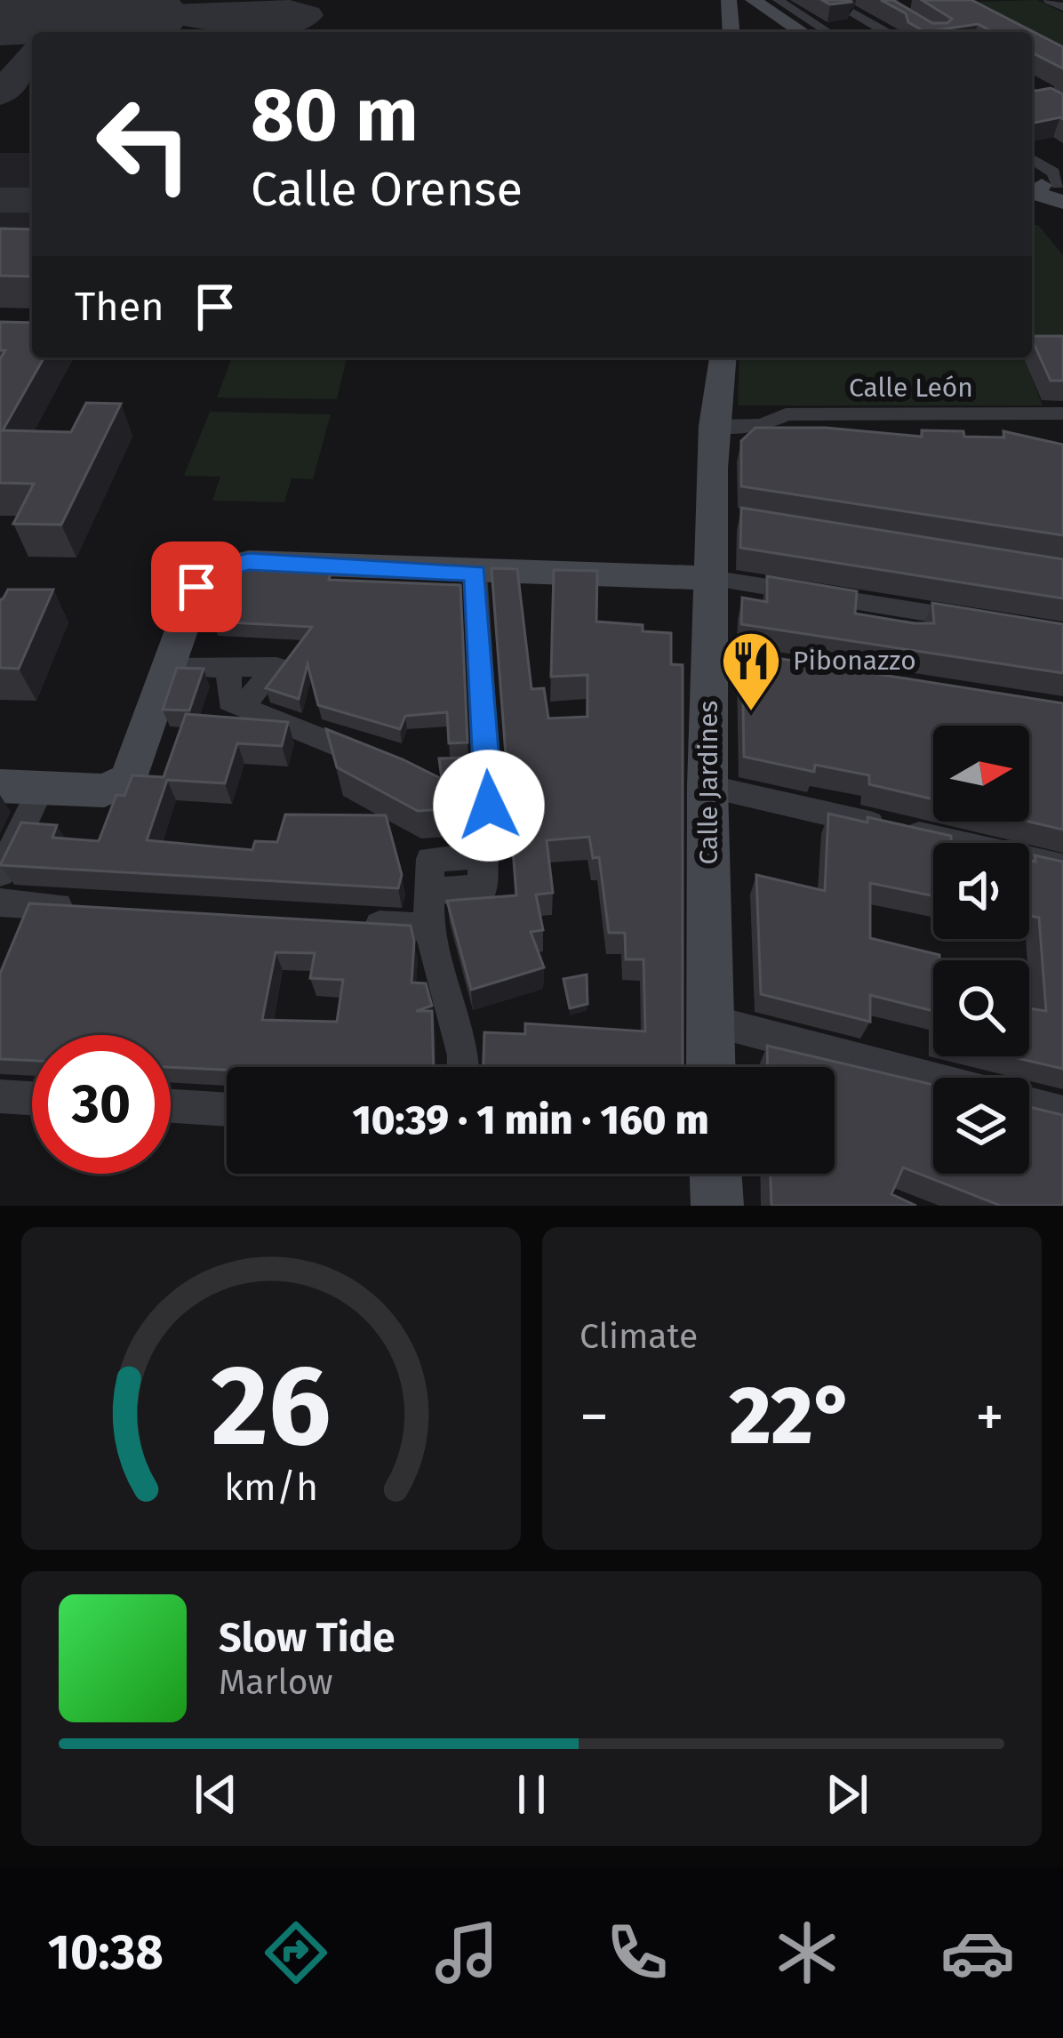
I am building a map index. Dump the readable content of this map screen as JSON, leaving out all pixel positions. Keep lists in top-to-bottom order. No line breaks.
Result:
{"streets":{"main road":["Calle Jardines"],"street":["Calle León"]},"crossings":[["Calle León","Calle Jardines"]],"places":{"restaurant":["Pibonazzo"]},"north":"right","page":{"turn":["80 m","Calle Orense"],"then":"Then","limit":"30","trip":"10:39 · 1 min · 160 m","tile":"Climate","heat":["−","22°","+"],"song":["Slow Tide","Marlow"],"tabs":"10:38","gauge":["26","km/h"]}}
